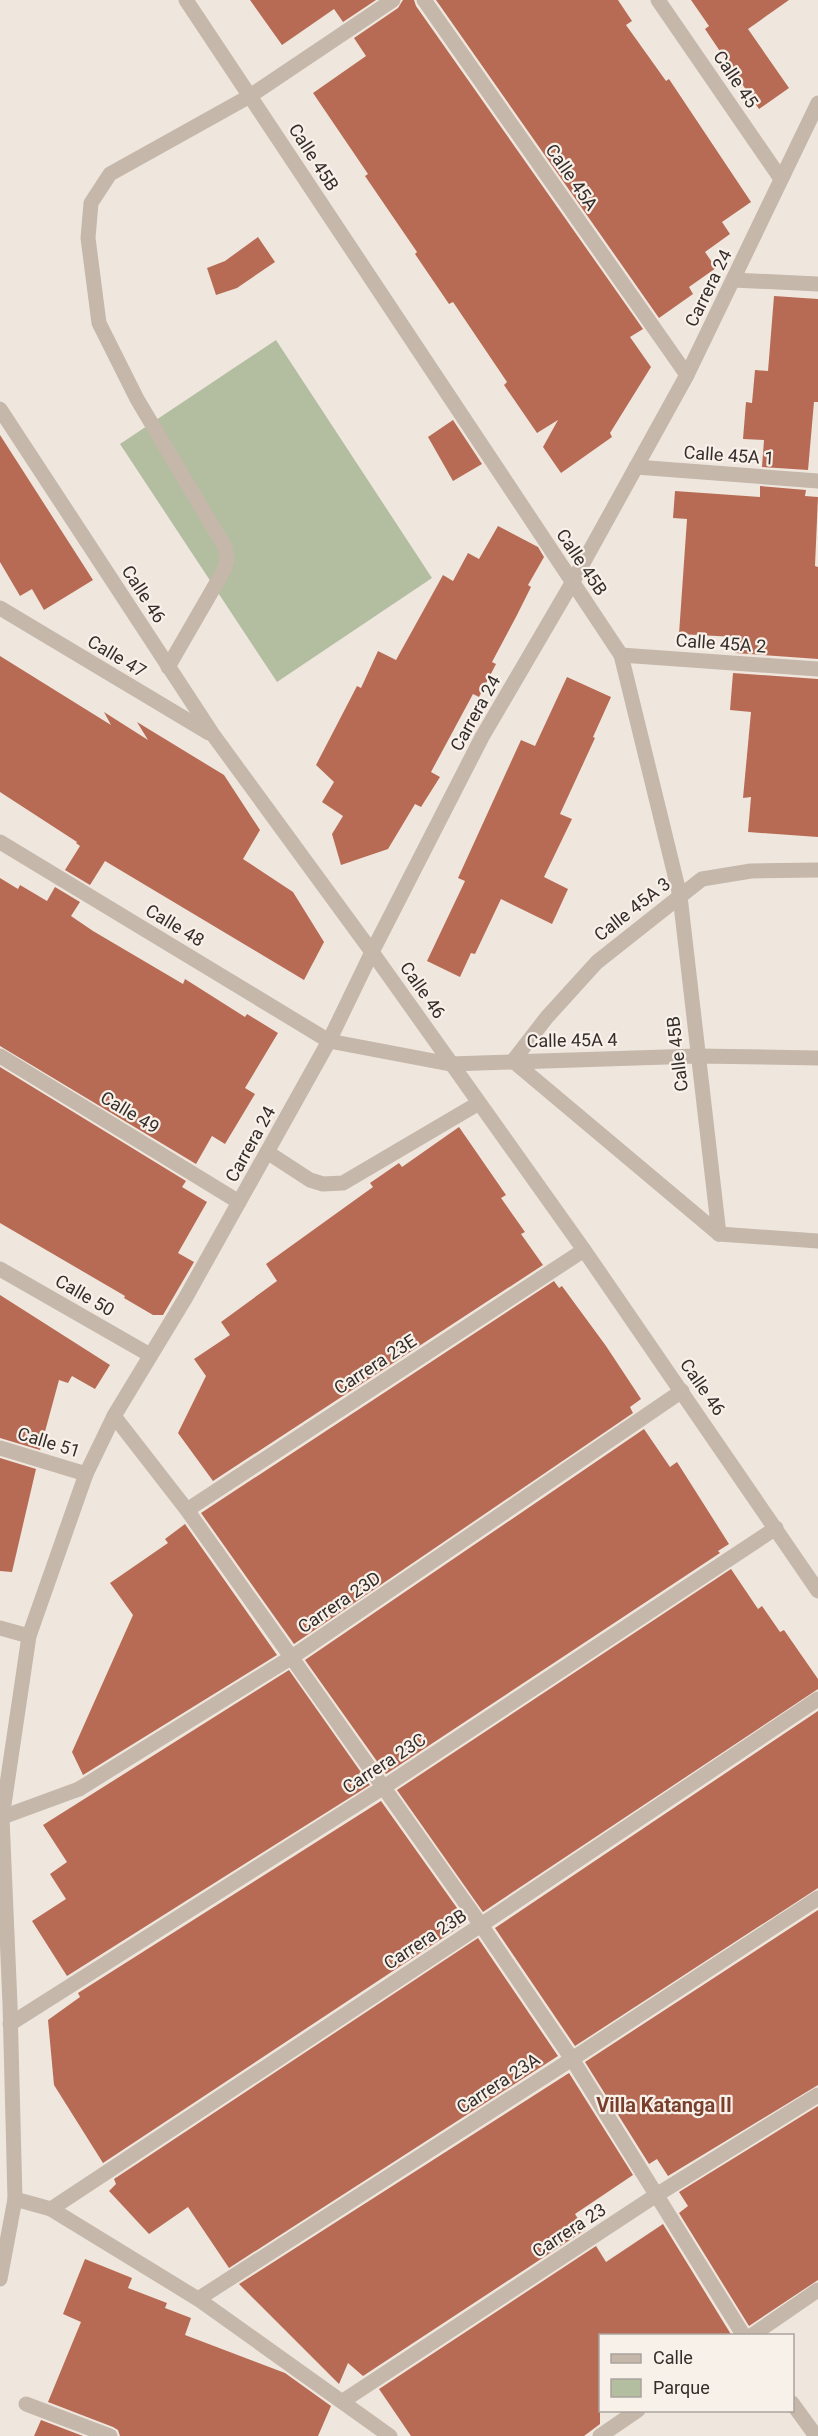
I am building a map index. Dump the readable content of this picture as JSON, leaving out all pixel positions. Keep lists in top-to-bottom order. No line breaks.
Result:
{"streets":{"street":["Calle 45","Calle 45B","Calle 45A","Carrera 24","Calle 45A 1","Calle 46","Calle 45A 2","Calle 47","Calle 45A 3","Calle 48","Calle 45A 4","Calle 49","Calle 50","Carrera 23E","Calle 51","Carrera 23D","Carrera 23C","Carrera 23B","Carrera 23A","Carrera 23"]},"crossings":[["Calle 45","Carrera 24"],["Calle 45B","Carrera 24"],["Calle 45B","Calle 45A 2"],["Calle 45B","Calle 45A 3"],["Calle 45B","Calle 45A 4"],["Calle 45A","Carrera 24"],["Carrera 24","Calle 45A 1"],["Carrera 24","Calle 46"],["Carrera 24","Calle 48"],["Carrera 24","Calle 45A 4"],["Carrera 24","Calle 49"],["Carrera 24","Calle 50"],["Carrera 24","Calle 51"],["Carrera 24","Carrera 23D"],["Carrera 24","Carrera 23C"],["Calle 46","Calle 47"],["Calle 46","Calle 45A 4"],["Calle 46","Carrera 23E"],["Calle 46","Carrera 23D"],["Calle 46","Carrera 23C"],["Calle 45A 3","Calle 45A 4"],["Calle 48","Calle 45A 4"]],"districts":["Villa Katanga II"],"legend":["Calle","Parque"]}
